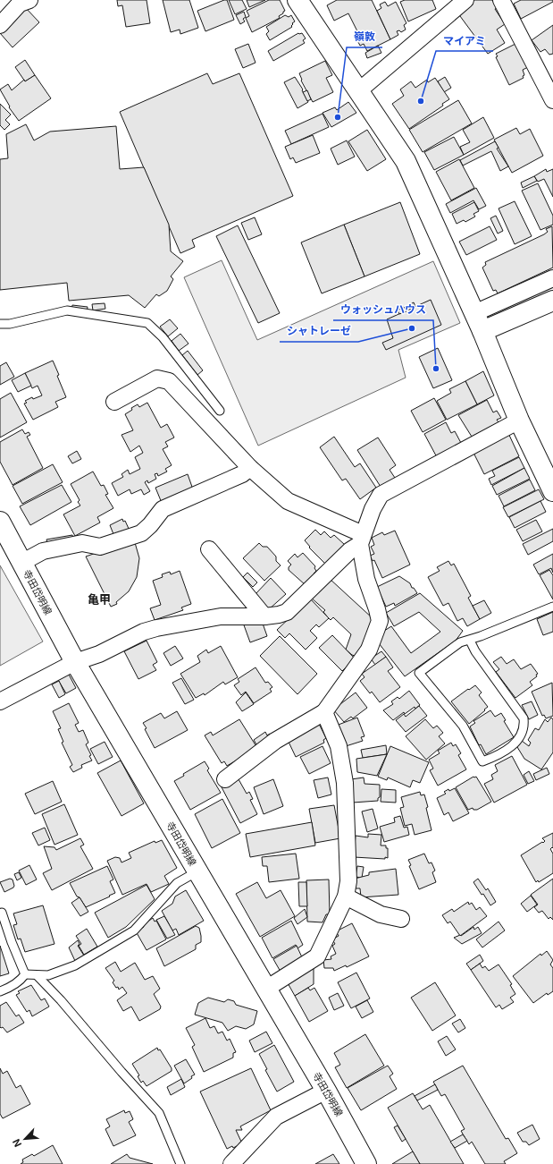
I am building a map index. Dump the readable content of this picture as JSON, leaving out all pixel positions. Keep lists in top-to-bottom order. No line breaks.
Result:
{"streets":{"main road":["寺田岱明線"]},"districts":["亀甲"],"places":["マイアミ","嶺敦","シャトレーゼ","ウォッシュハウス"],"north":"bottom left"}
